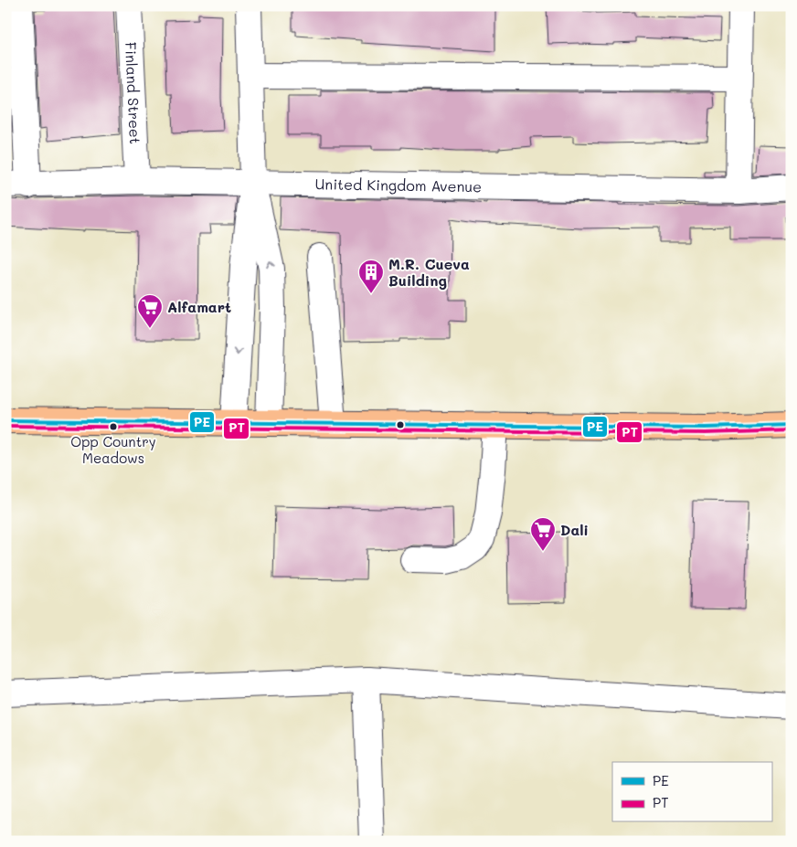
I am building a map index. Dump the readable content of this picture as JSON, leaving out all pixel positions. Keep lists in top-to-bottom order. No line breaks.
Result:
{"streets":{"street":["Finland Street","United Kingdom Avenue"]},"crossings":[["Finland Street","United Kingdom Avenue"]],"places":{"building":["M.R. Cueva Building"],"supermarket":["Alfamart","Dali"],"other":["Opp Country Meadows"]},"lines":["transit line PE","transit line PT"],"legend":["PE","PT"]}
